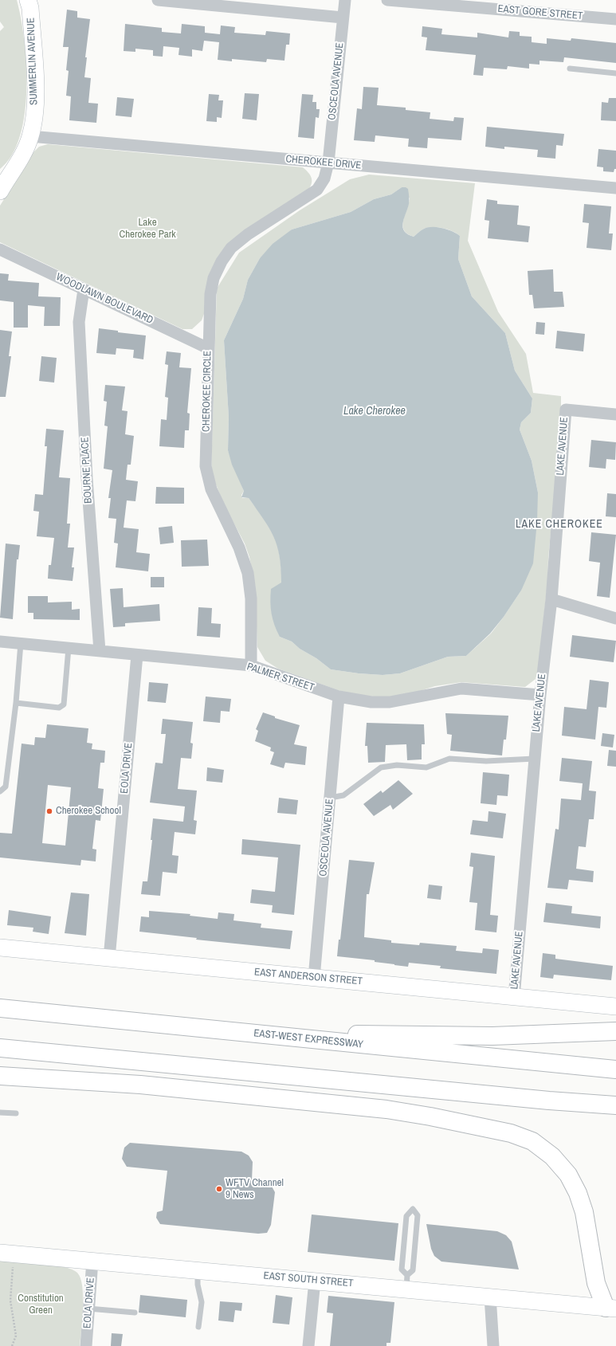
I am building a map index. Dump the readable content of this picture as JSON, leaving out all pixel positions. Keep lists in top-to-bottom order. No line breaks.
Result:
{"streets":{"highway":["EAST-WEST EXPRESSWAY"],"main road":["SUMMERLIN AVENUE","EAST ANDERSON STREET","EAST SOUTH STREET"],"street":["EAST GORE STREET","OSCEOLA AVENUE","CHEROKEE DRIVE","WOODLAWN BOULEVARD","CHEROKEE CIRCLE","LAKE AVENUE","BOURNE PLACE","PALMER STREET","EOLA DRIVE"]},"crossings":[["SUMMERLIN AVENUE","CHEROKEE DRIVE"],["OSCEOLA AVENUE","CHEROKEE DRIVE"],["OSCEOLA AVENUE","CHEROKEE CIRCLE"],["OSCEOLA AVENUE","PALMER STREET"],["OSCEOLA AVENUE","EAST ANDERSON STREET"],["CHEROKEE DRIVE","CHEROKEE CIRCLE"],["WOODLAWN BOULEVARD","CHEROKEE CIRCLE"],["WOODLAWN BOULEVARD","BOURNE PLACE"],["CHEROKEE CIRCLE","PALMER STREET"],["LAKE AVENUE","PALMER STREET"],["LAKE AVENUE","EAST ANDERSON STREET"],["BOURNE PLACE","PALMER STREET"],["PALMER STREET","EOLA DRIVE"],["EOLA DRIVE","EAST ANDERSON STREET"],["EOLA DRIVE","EAST SOUTH STREET"]],"districts":["LAKE CHEROKEE"],"water":["Lake Cherokee"],"parks":["Lake Cherokee Park","Constitution Green"],"places":["Cherokee School","WFTV Channel 9 News"]}
